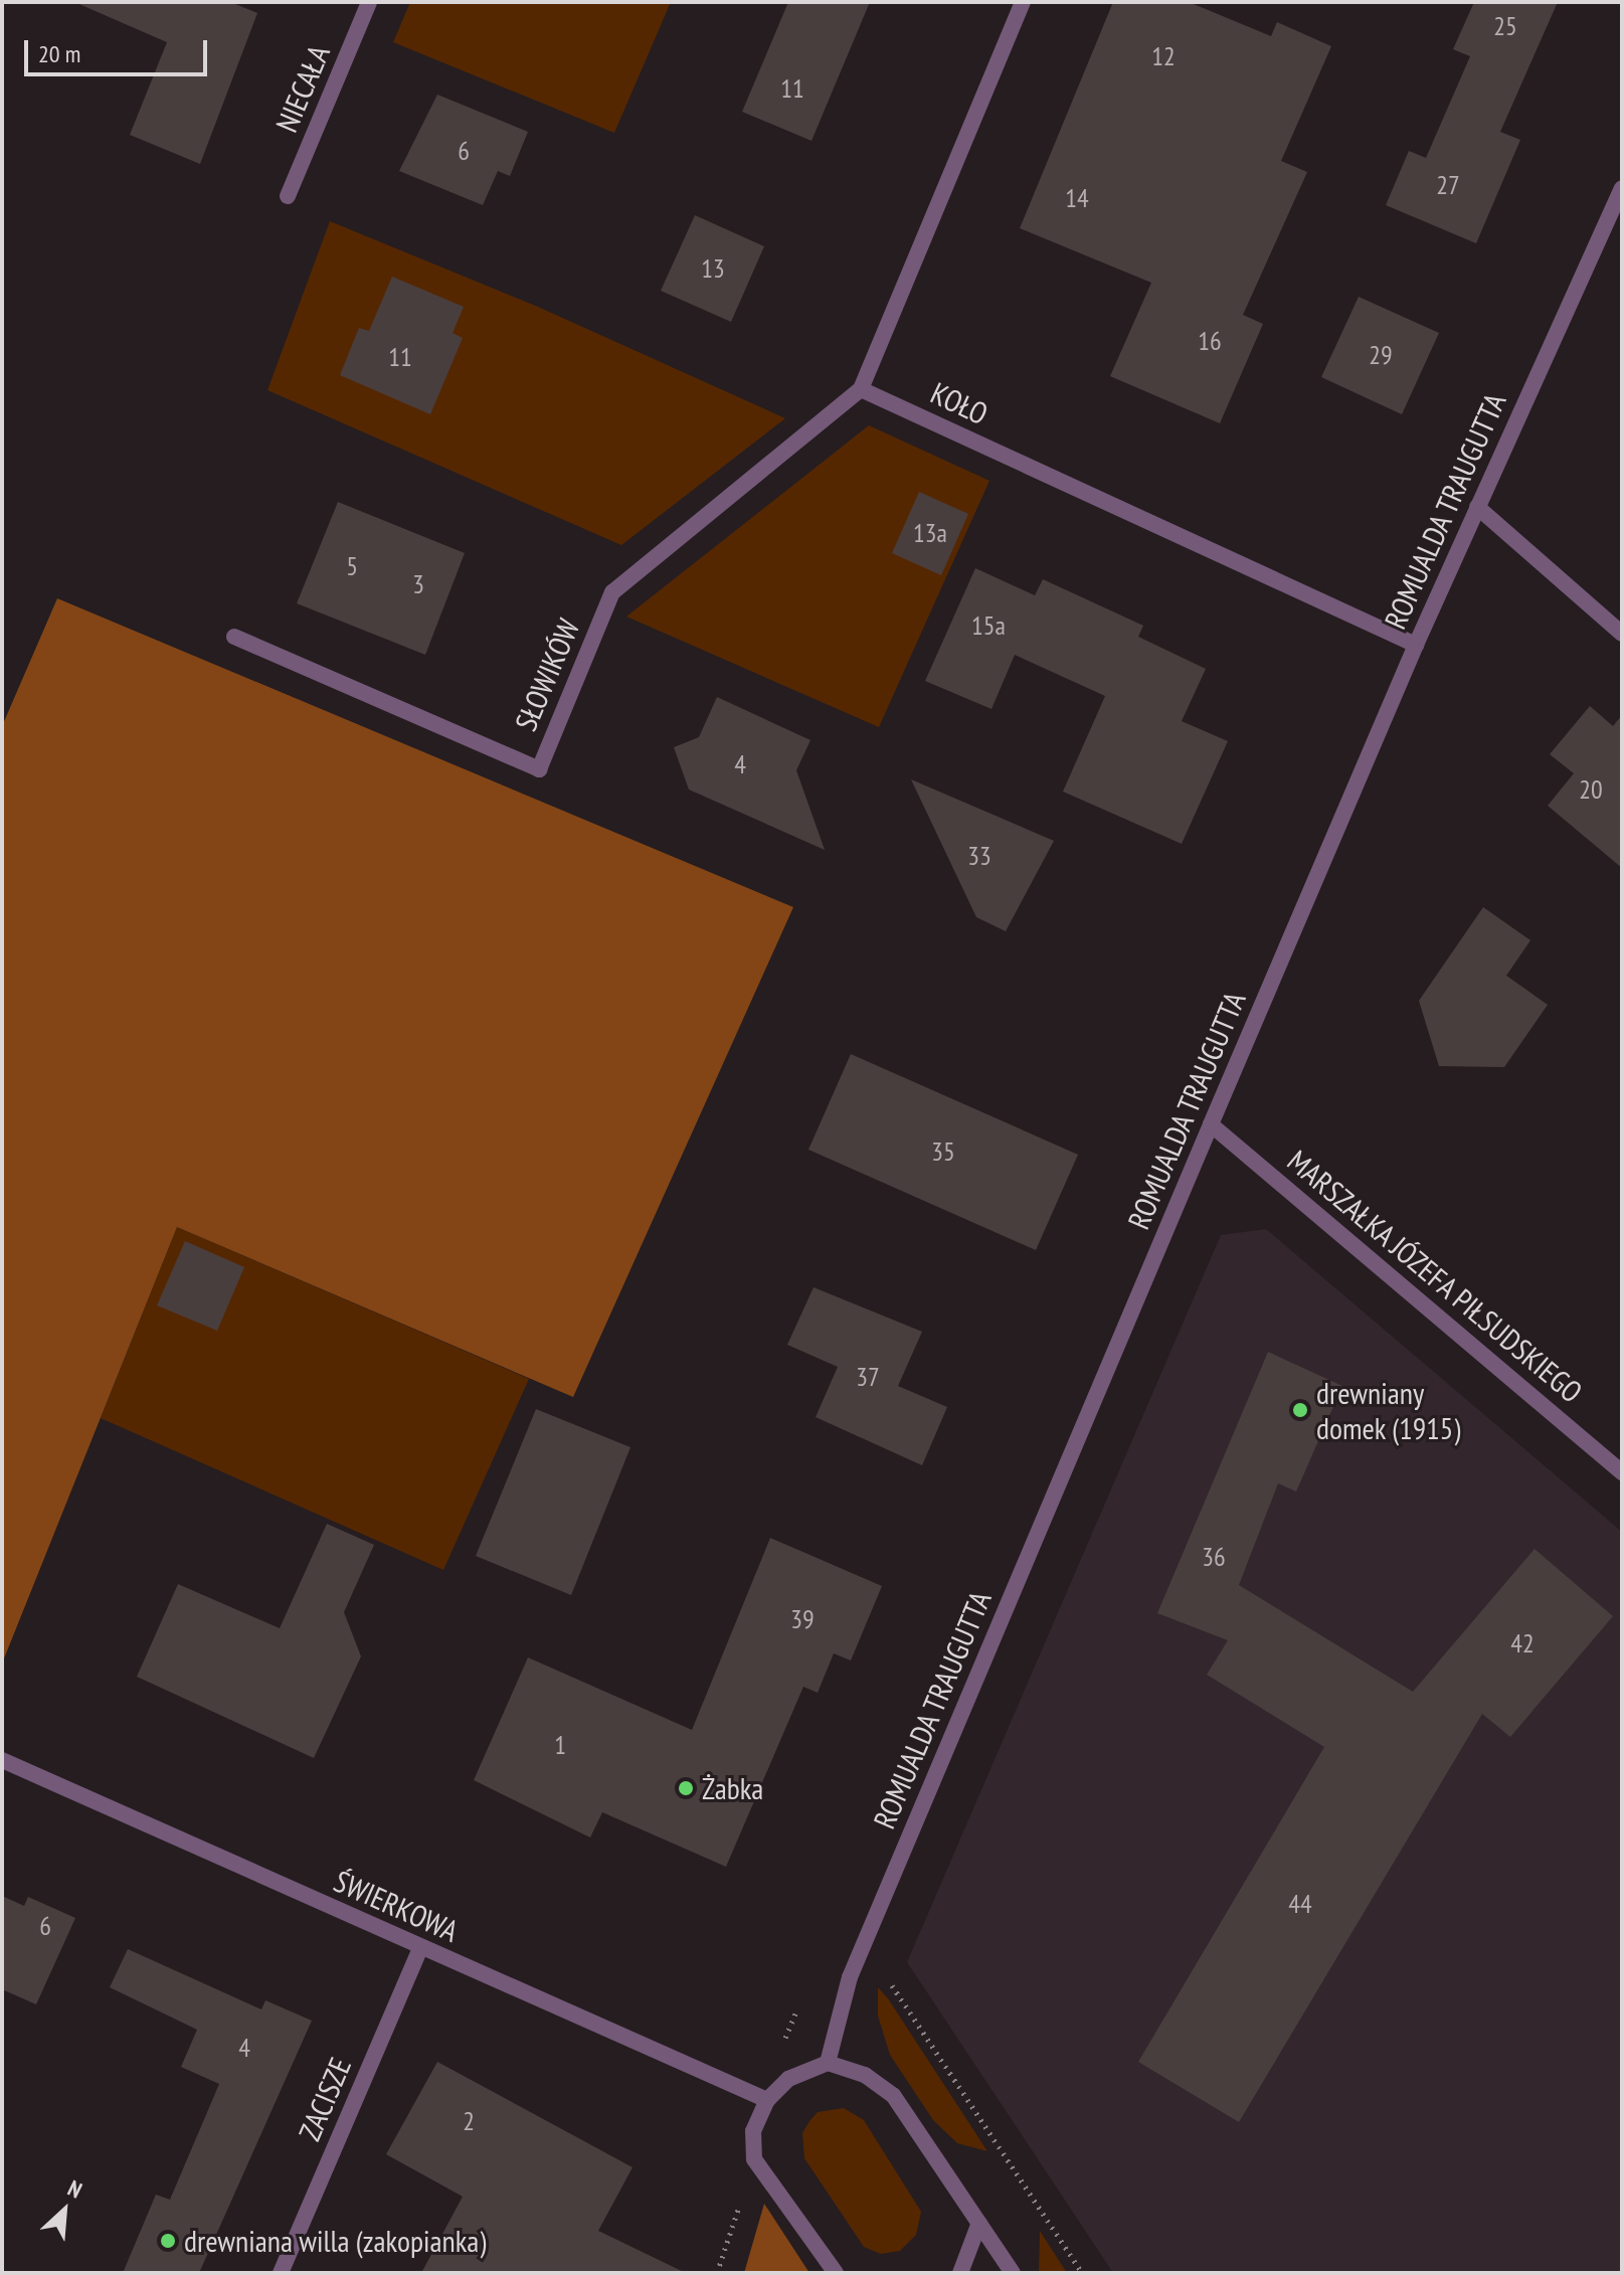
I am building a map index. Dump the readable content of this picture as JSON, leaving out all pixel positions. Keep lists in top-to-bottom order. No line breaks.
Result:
{"streets":{"street":["NIECAŁA","KOŁO","ROMUALDA TRAUGUTTA","SŁOWIKÓW","MARSZAŁKA JÓZEFA PIŁSUDSKIEGO","ŚWIERKOWA","ZACISZE"]},"crossings":[["KOŁO","ROMUALDA TRAUGUTTA"],["KOŁO","SŁOWIKÓW"],["ROMUALDA TRAUGUTTA","MARSZAŁKA JÓZEFA PIŁSUDSKIEGO"],["ŚWIERKOWA","ZACISZE"]],"places":["drewniany domek (1915)","Żabka","drewniana willa (zakopianka)"],"house_numbers":["25","12","11","6","27","14","13","16","29","11","13a","5","3","15a","4","20","33","35","37","36","39","42","1","44","6","4","2"],"scale_bar":"20 m","north":"top right"}
